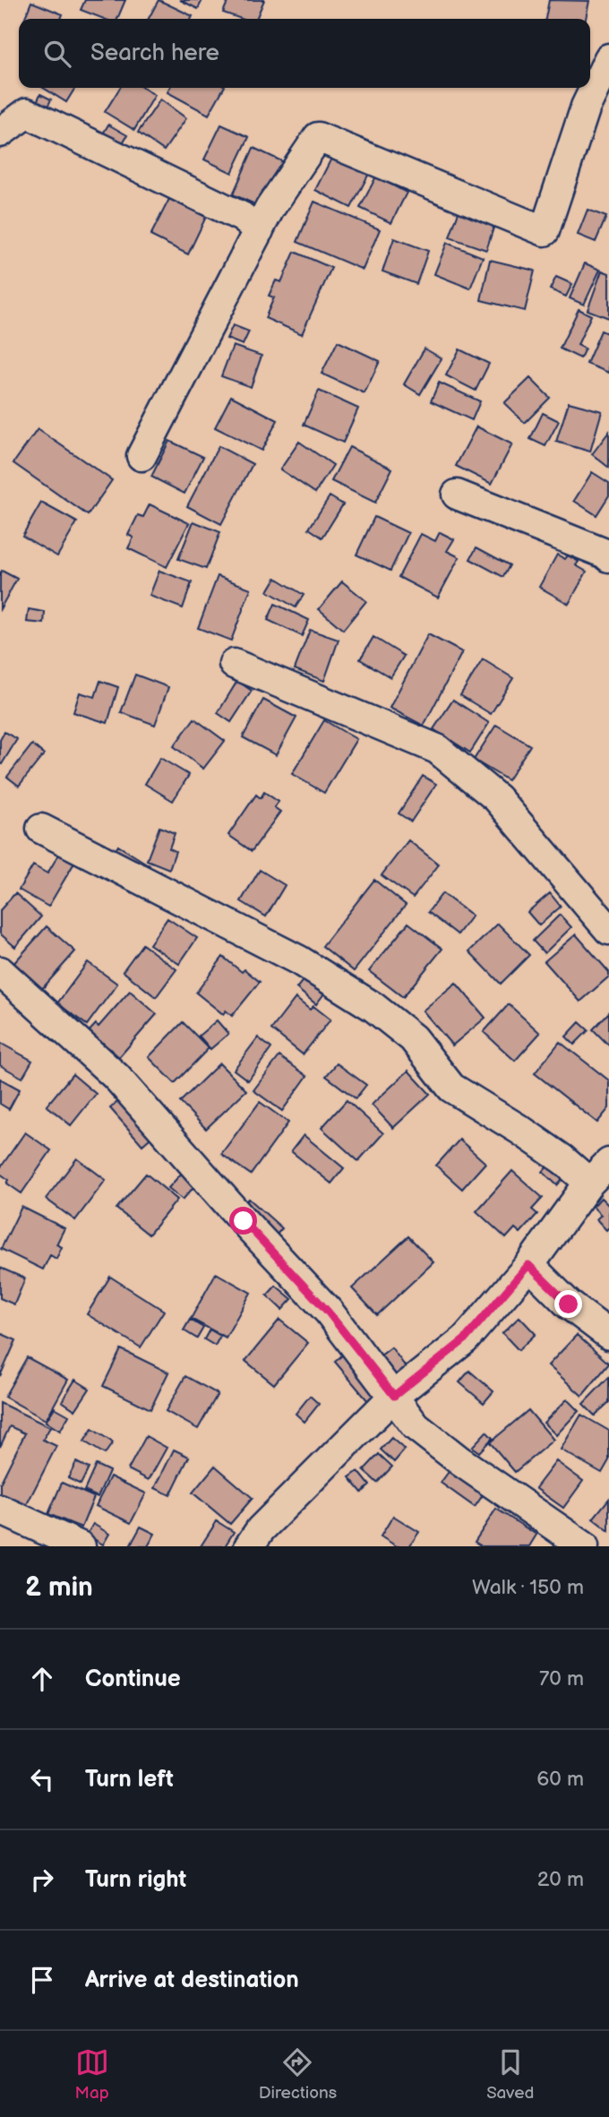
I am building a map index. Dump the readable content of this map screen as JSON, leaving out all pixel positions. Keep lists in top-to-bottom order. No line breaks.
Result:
{"page":{"search":"Search here","heading":["2 min","Walk · 150 m"],"list":[["Continue","70 m"],["Turn left","60 m"],["Turn right","20 m"],"Arrive at destination"],"nav":["Map","Directions","Saved"]}}
